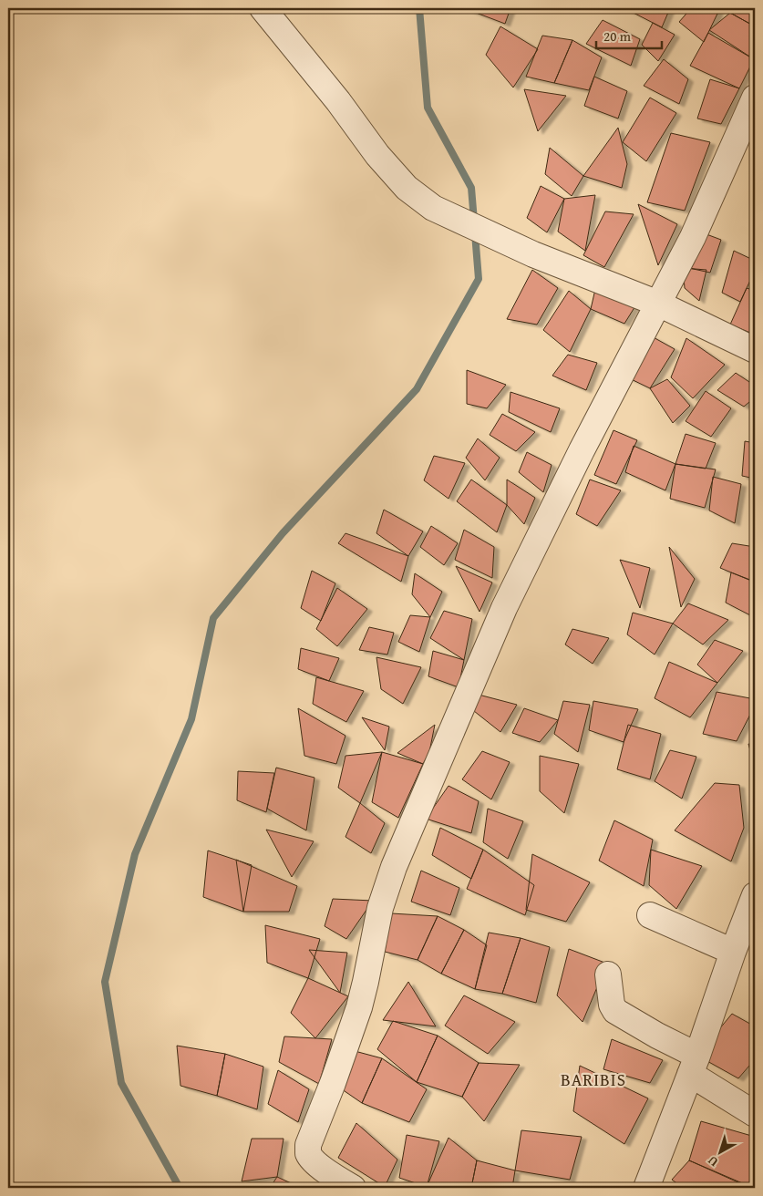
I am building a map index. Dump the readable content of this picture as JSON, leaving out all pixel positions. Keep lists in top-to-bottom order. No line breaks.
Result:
{"districts":["BARIBIS"],"scale_bar":"20 m","north":"bottom left"}
